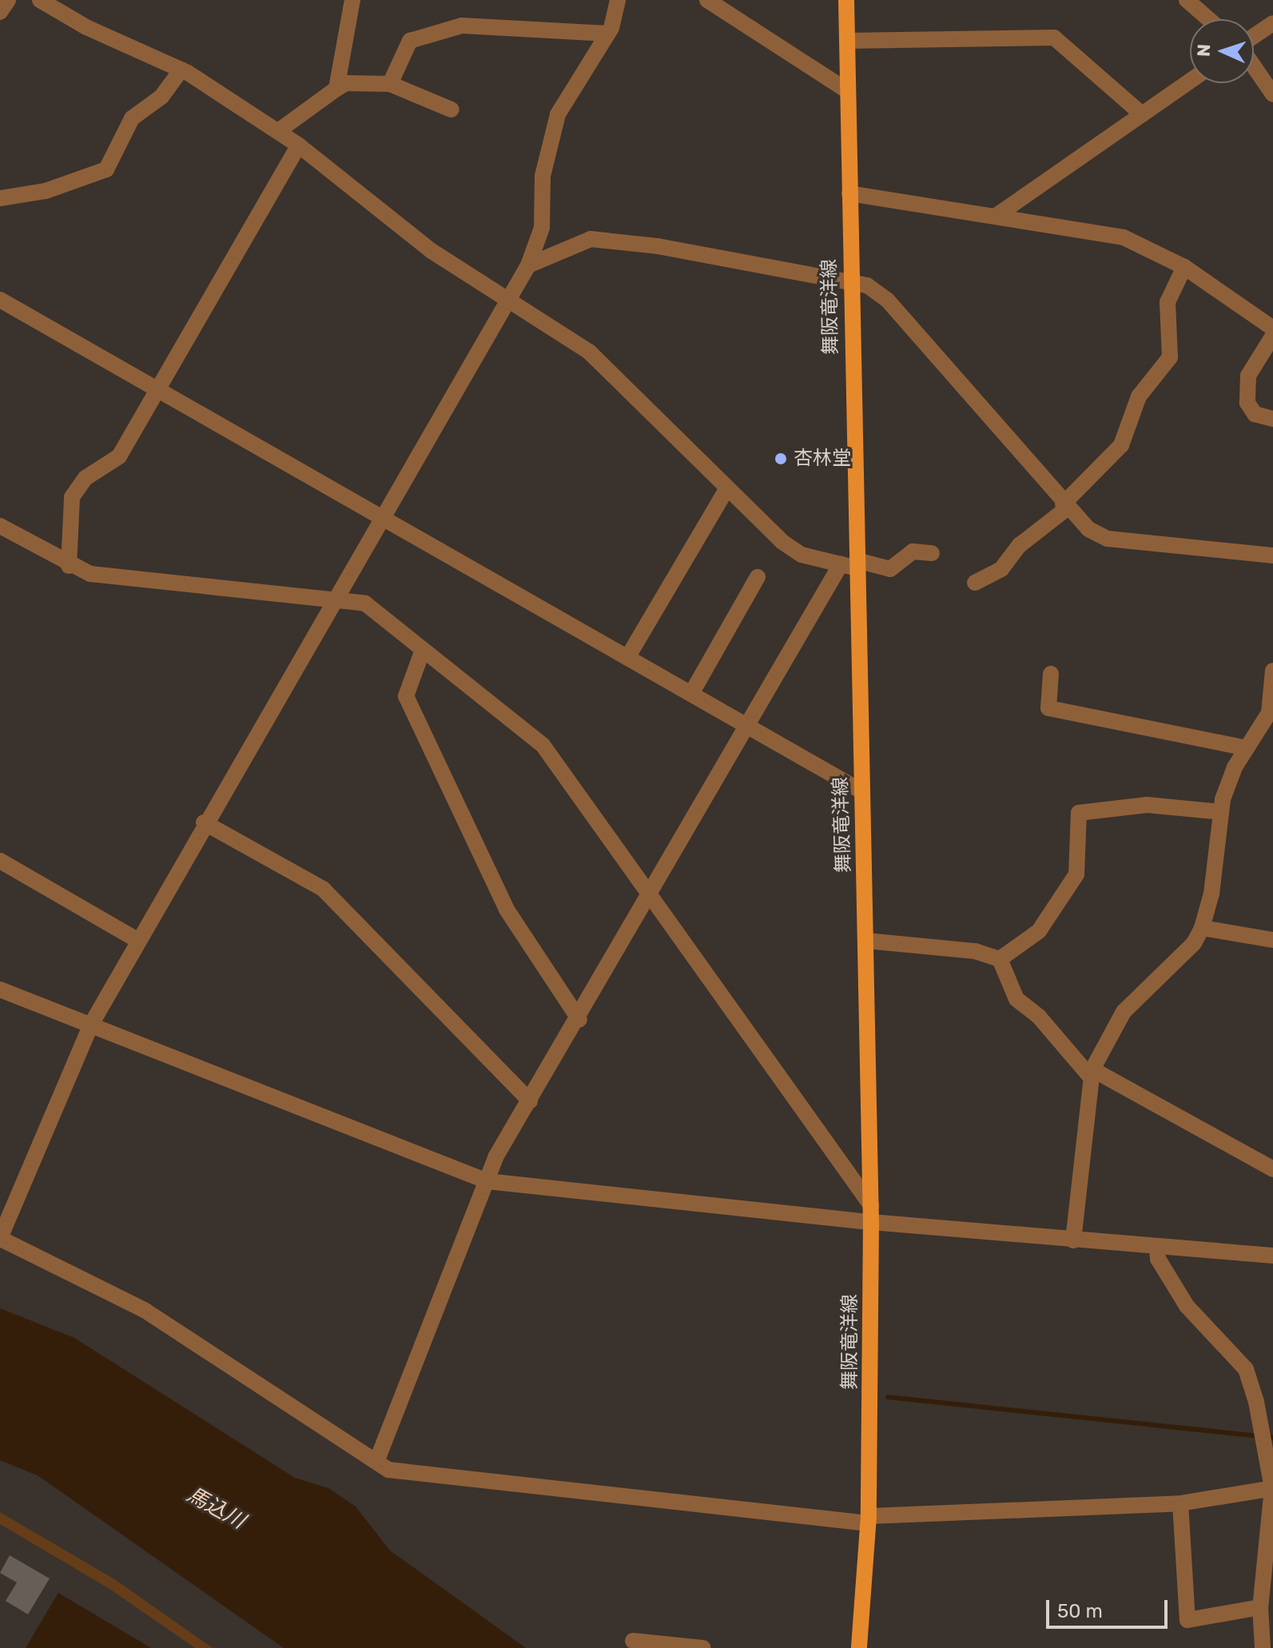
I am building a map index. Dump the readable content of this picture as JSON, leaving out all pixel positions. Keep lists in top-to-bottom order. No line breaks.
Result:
{"streets":{"main road":["舞阪竜洋線"]},"water":["馬込川"],"places":["杏林堂"],"scale_bar":"50 m","north":"left"}
